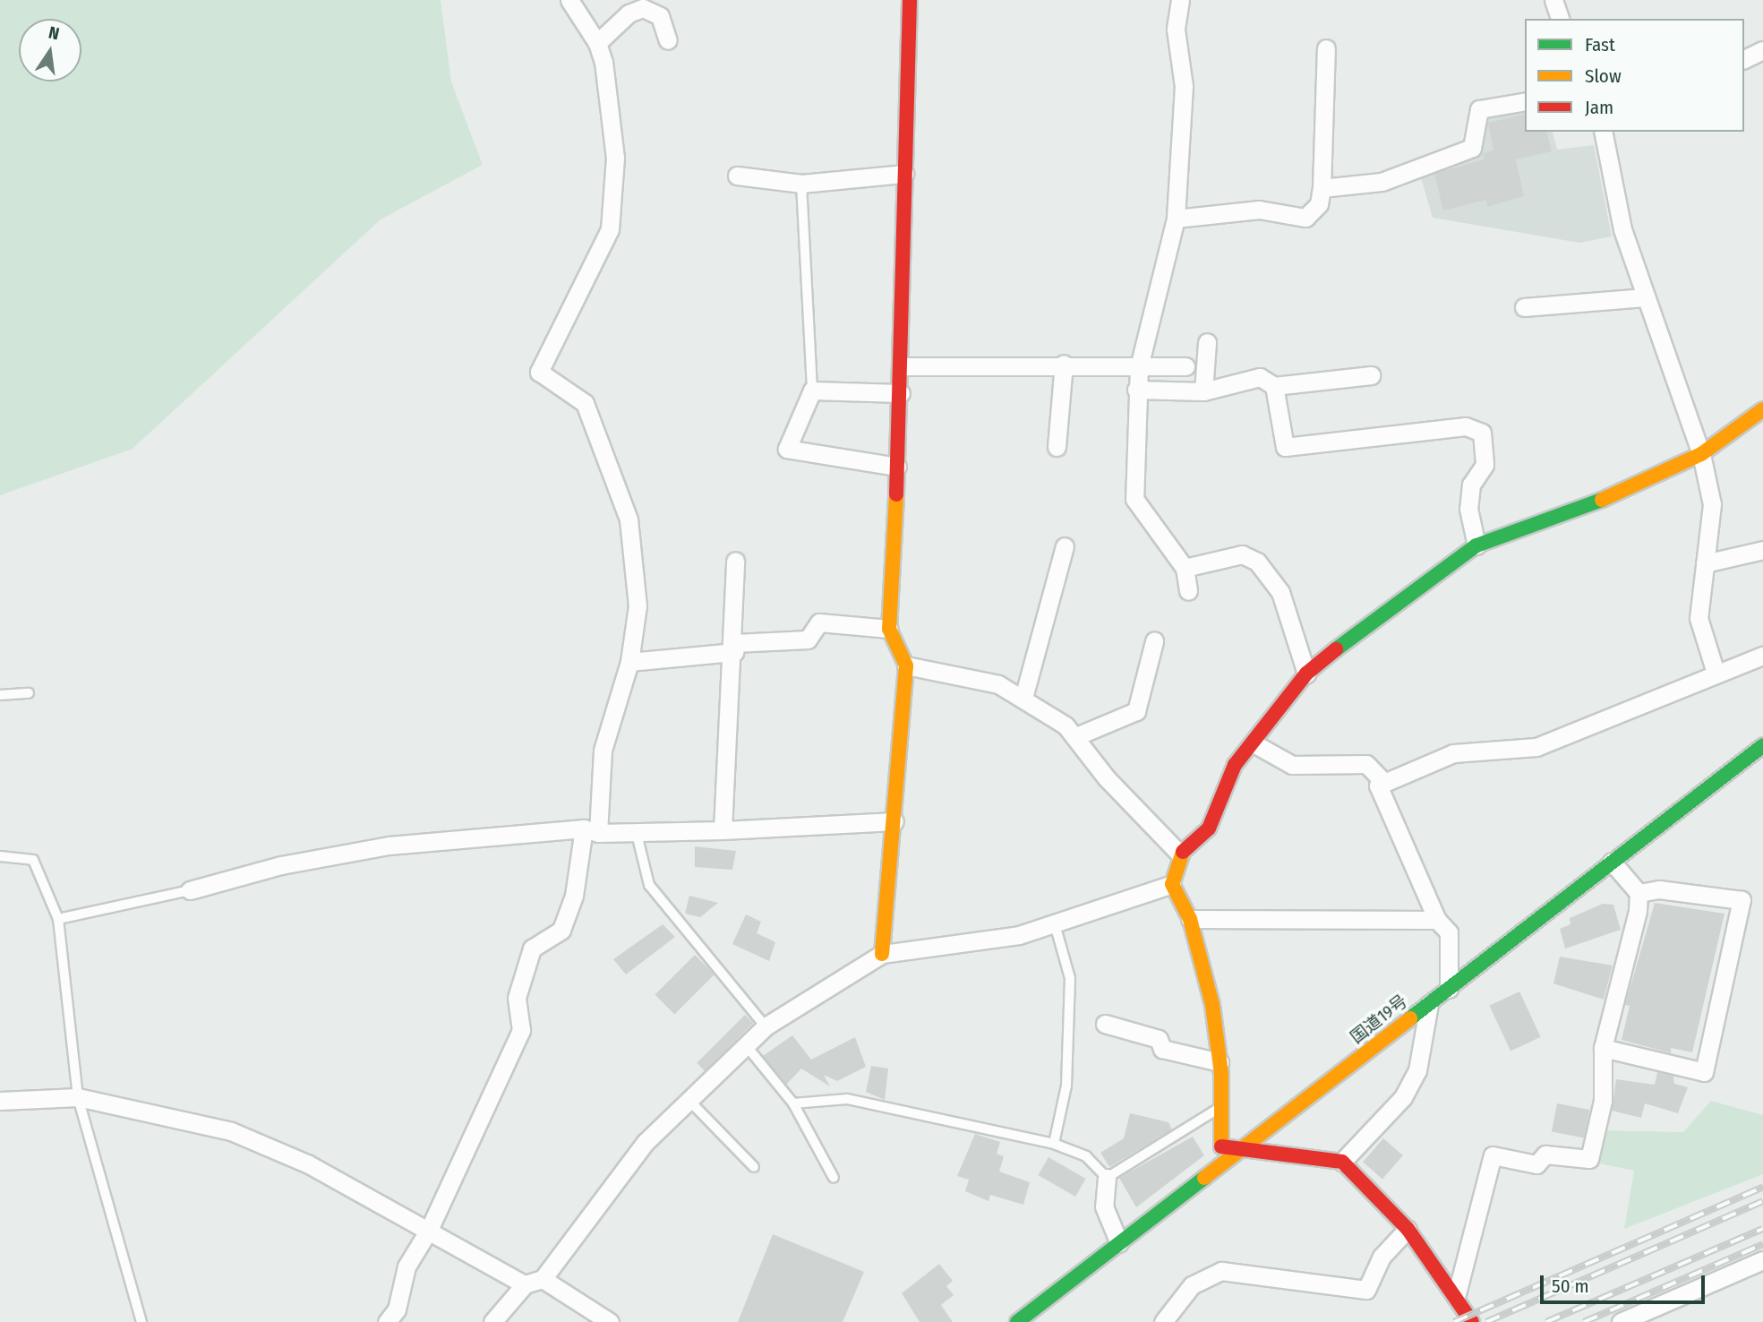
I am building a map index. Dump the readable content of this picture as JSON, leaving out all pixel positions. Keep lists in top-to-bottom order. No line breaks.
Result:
{"streets":{"main road":["国道19号"]},"legend":["Fast","Slow","Jam"],"scale_bar":"50 m","north":"top"}
